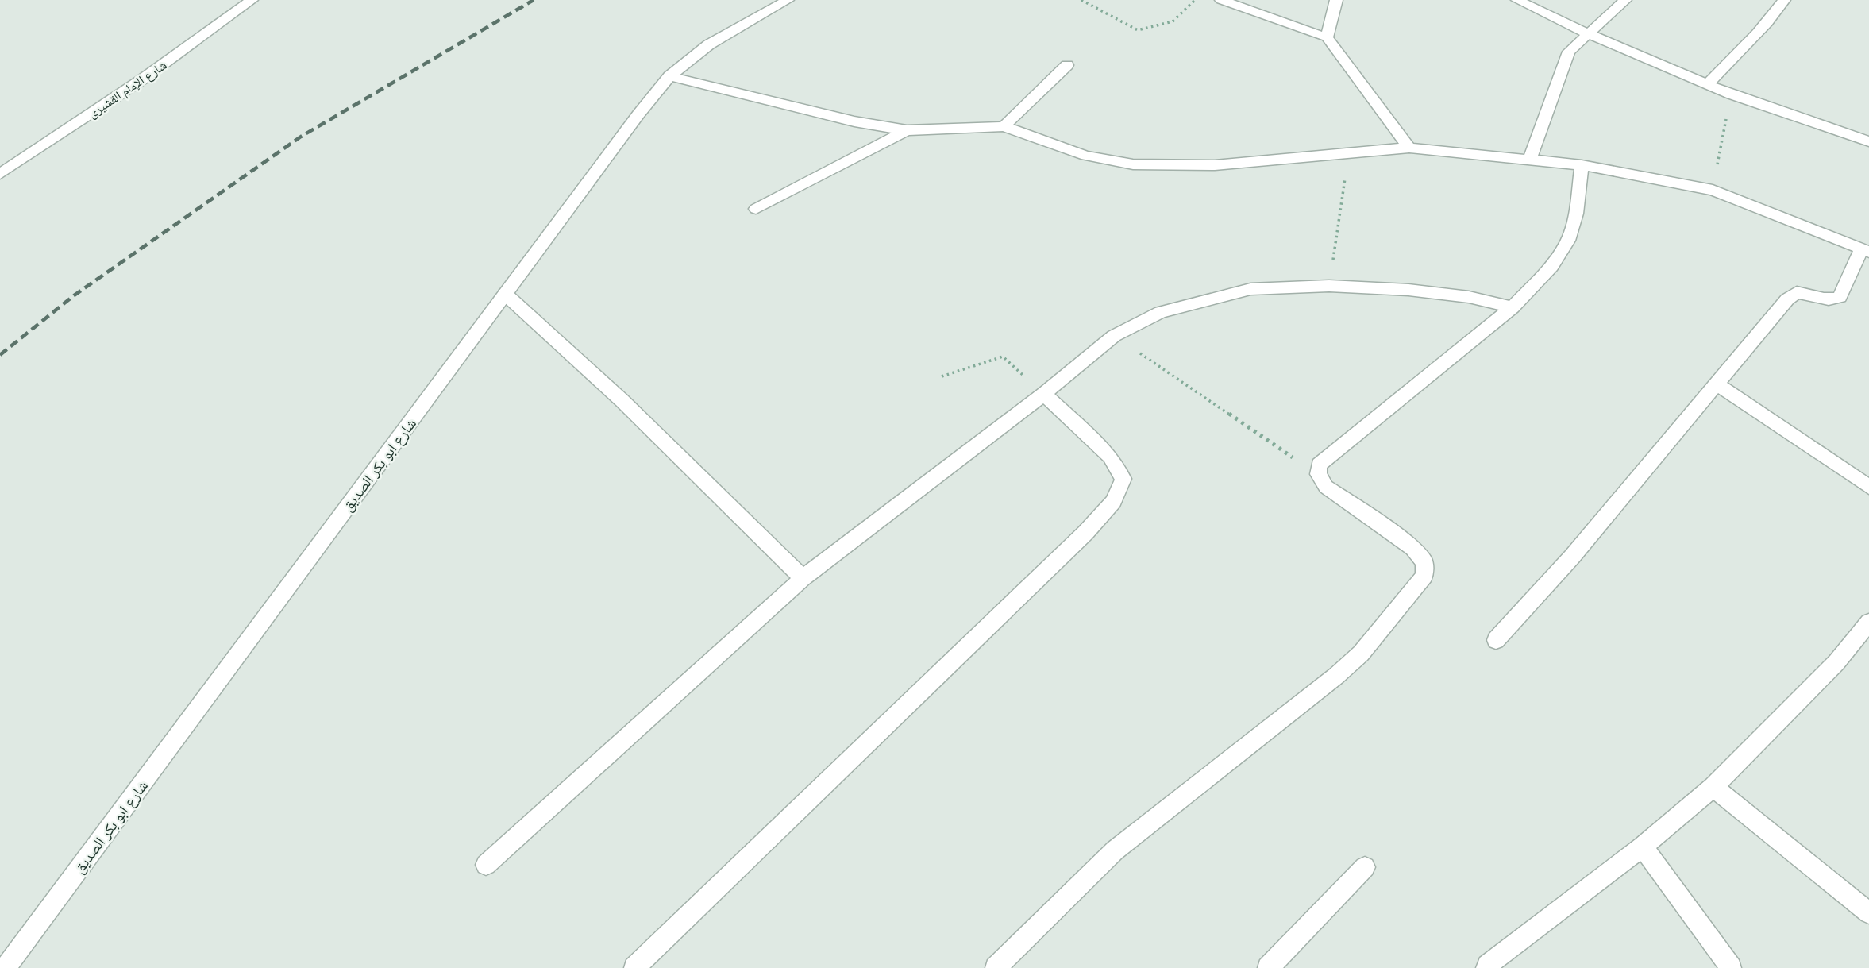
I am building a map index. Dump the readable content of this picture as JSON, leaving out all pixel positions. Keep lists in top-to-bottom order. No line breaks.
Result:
{"streets":{"street":["شارع الإمام القشيرى","شارع ابو بكر الصديق"]}}
